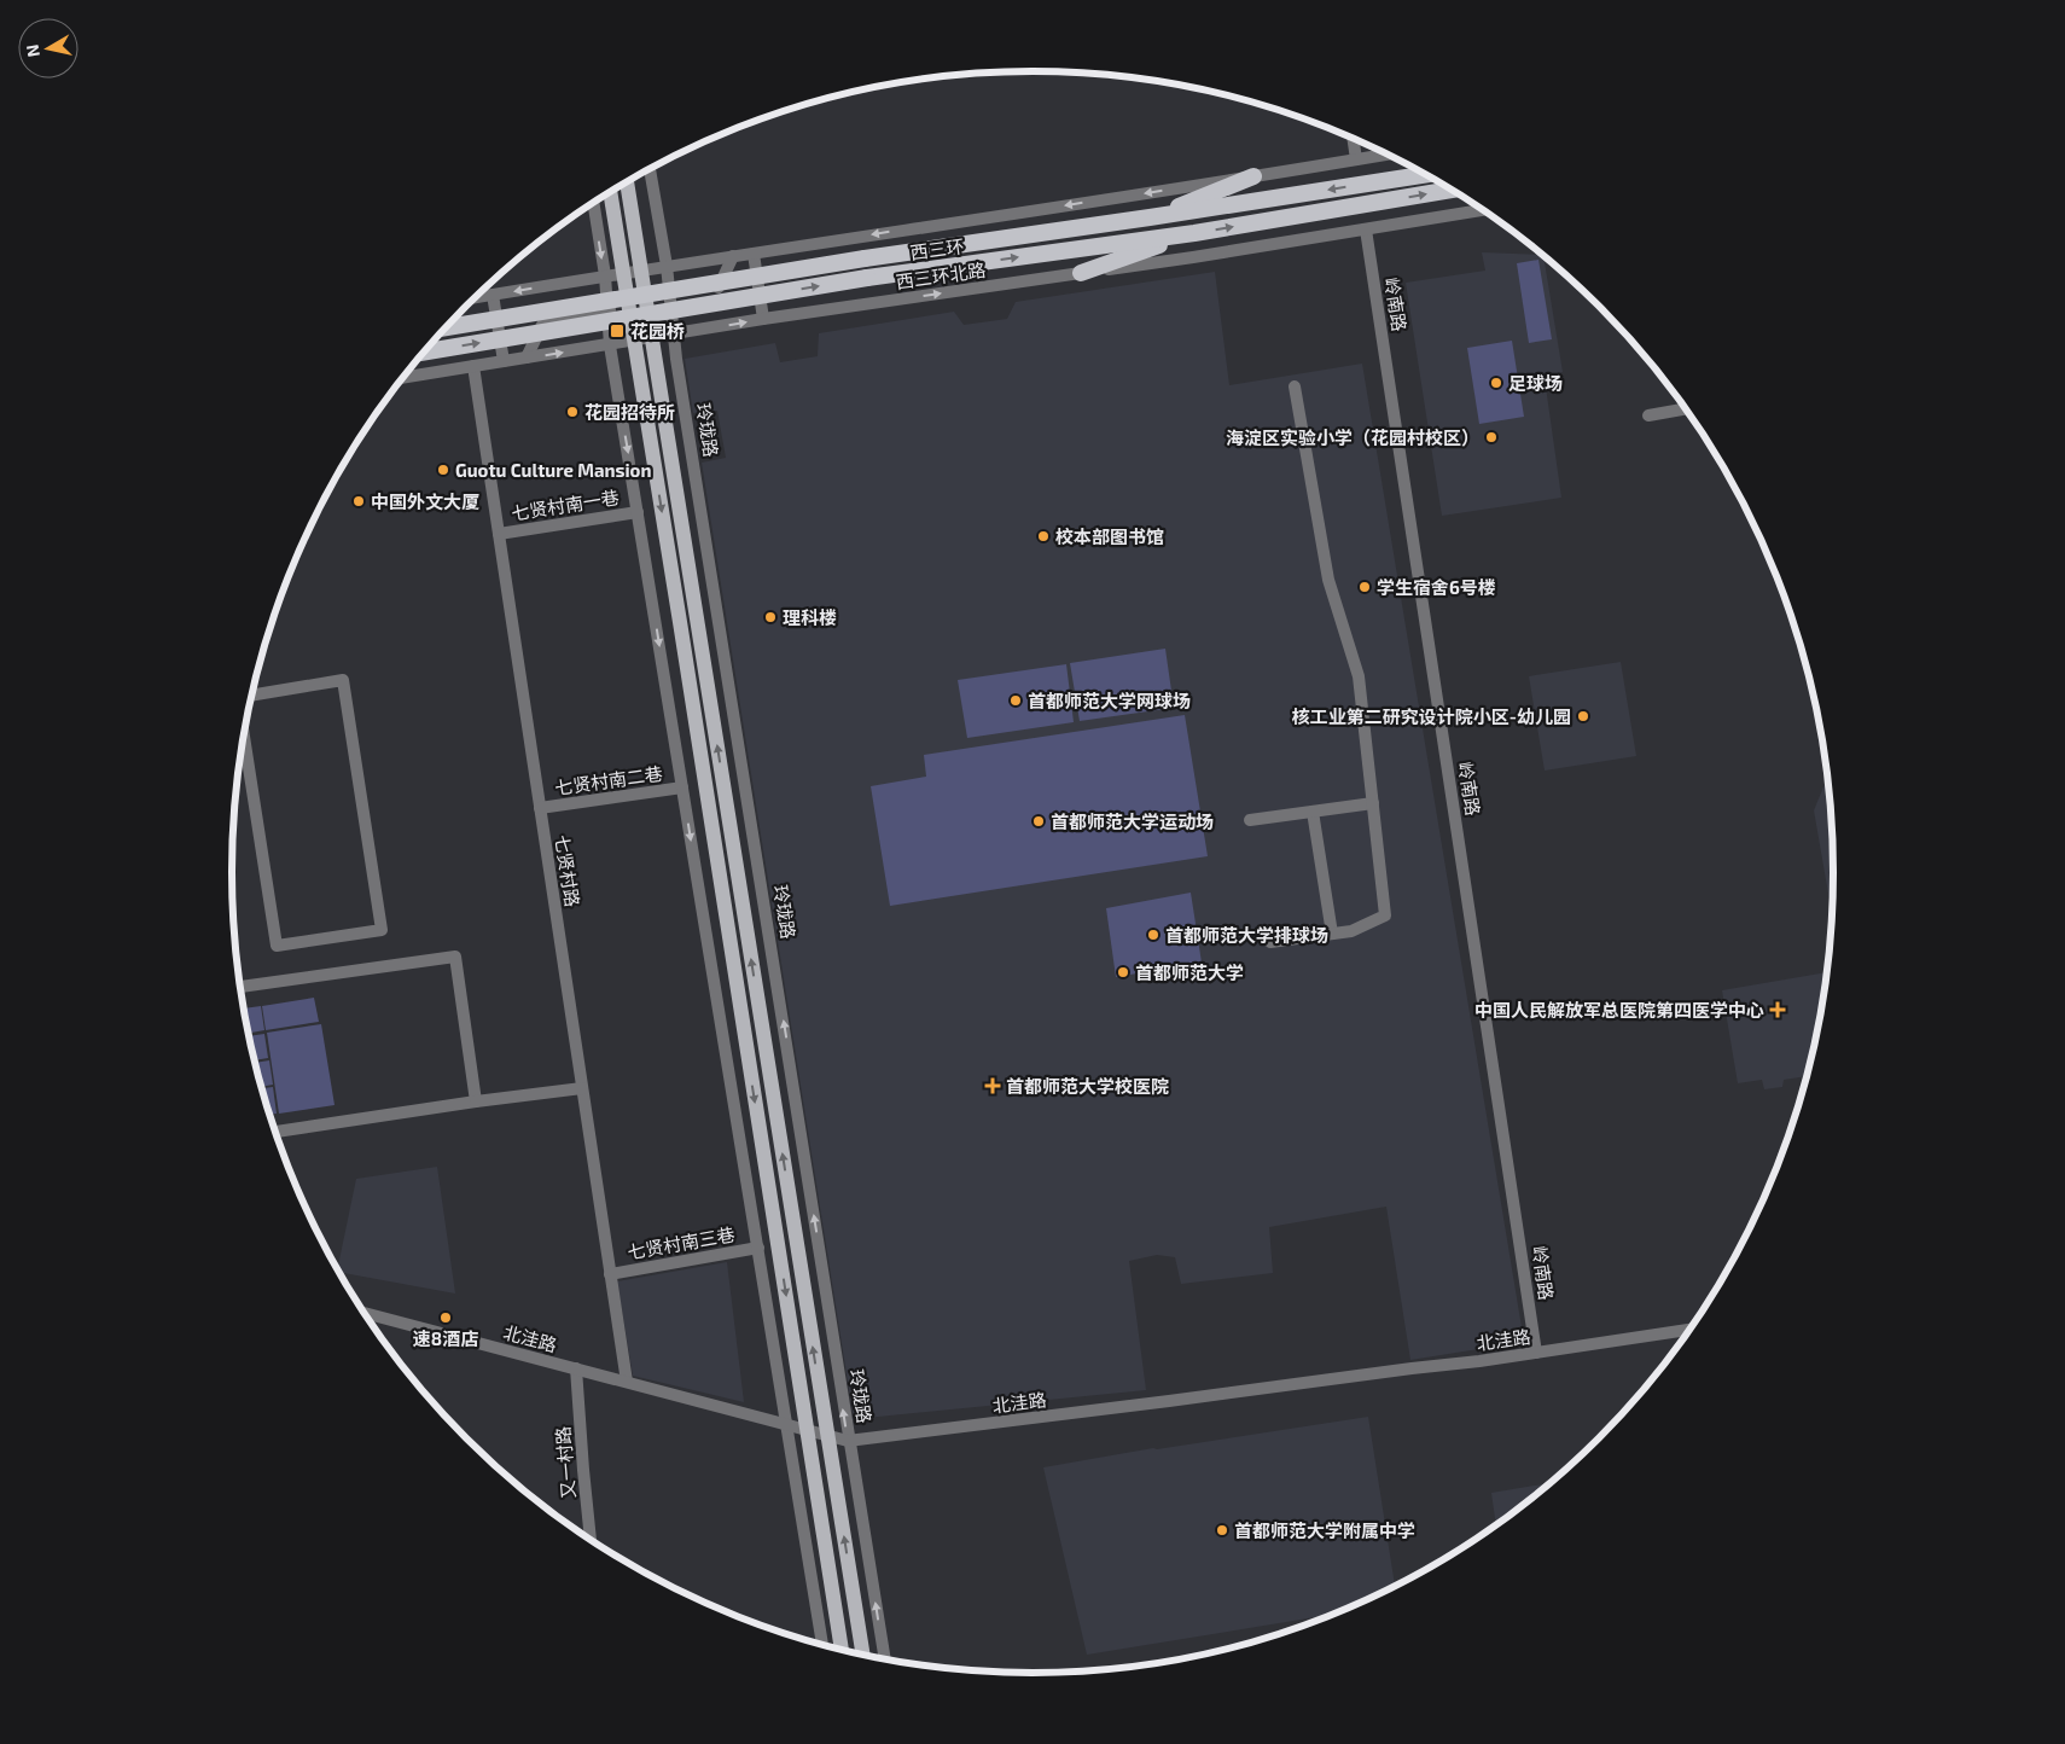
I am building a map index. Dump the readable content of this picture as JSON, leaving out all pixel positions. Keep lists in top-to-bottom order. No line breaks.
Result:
{"streets":{"highway":["西三环"],"street":["西三环北路","岭南路","玲珑路","七贤村南一巷","七贤村南二巷","七贤村路","七贤村南三巷","北洼路","又一村路"]},"crossings":[["西三环北路","岭南路"],["西三环北路","玲珑路"],["西三环北路","七贤村路"],["岭南路","北洼路"],["玲珑路","北洼路"],["七贤村南一巷","七贤村路"],["七贤村南二巷","七贤村路"],["七贤村路","七贤村南三巷"],["七贤村路","北洼路"],["北洼路","又一村路"]],"places":{"transit":["花园桥"],"other":["足球场","花园招待所","海淀区实验小学（花园村校区）","Guotu Culture Mansion","中国外文大厦","校本部图书馆","学生宿舍6号楼","理科楼","首都师范大学网球场","核工业第二研究设计院小区-幼儿园","首都师范大学运动场","首都师范大学排球场","首都师范大学","速8酒店","首都师范大学附属中学"],"health":["中国人民解放军总医院第四医学中心","首都师范大学校医院"]},"north":"left"}
